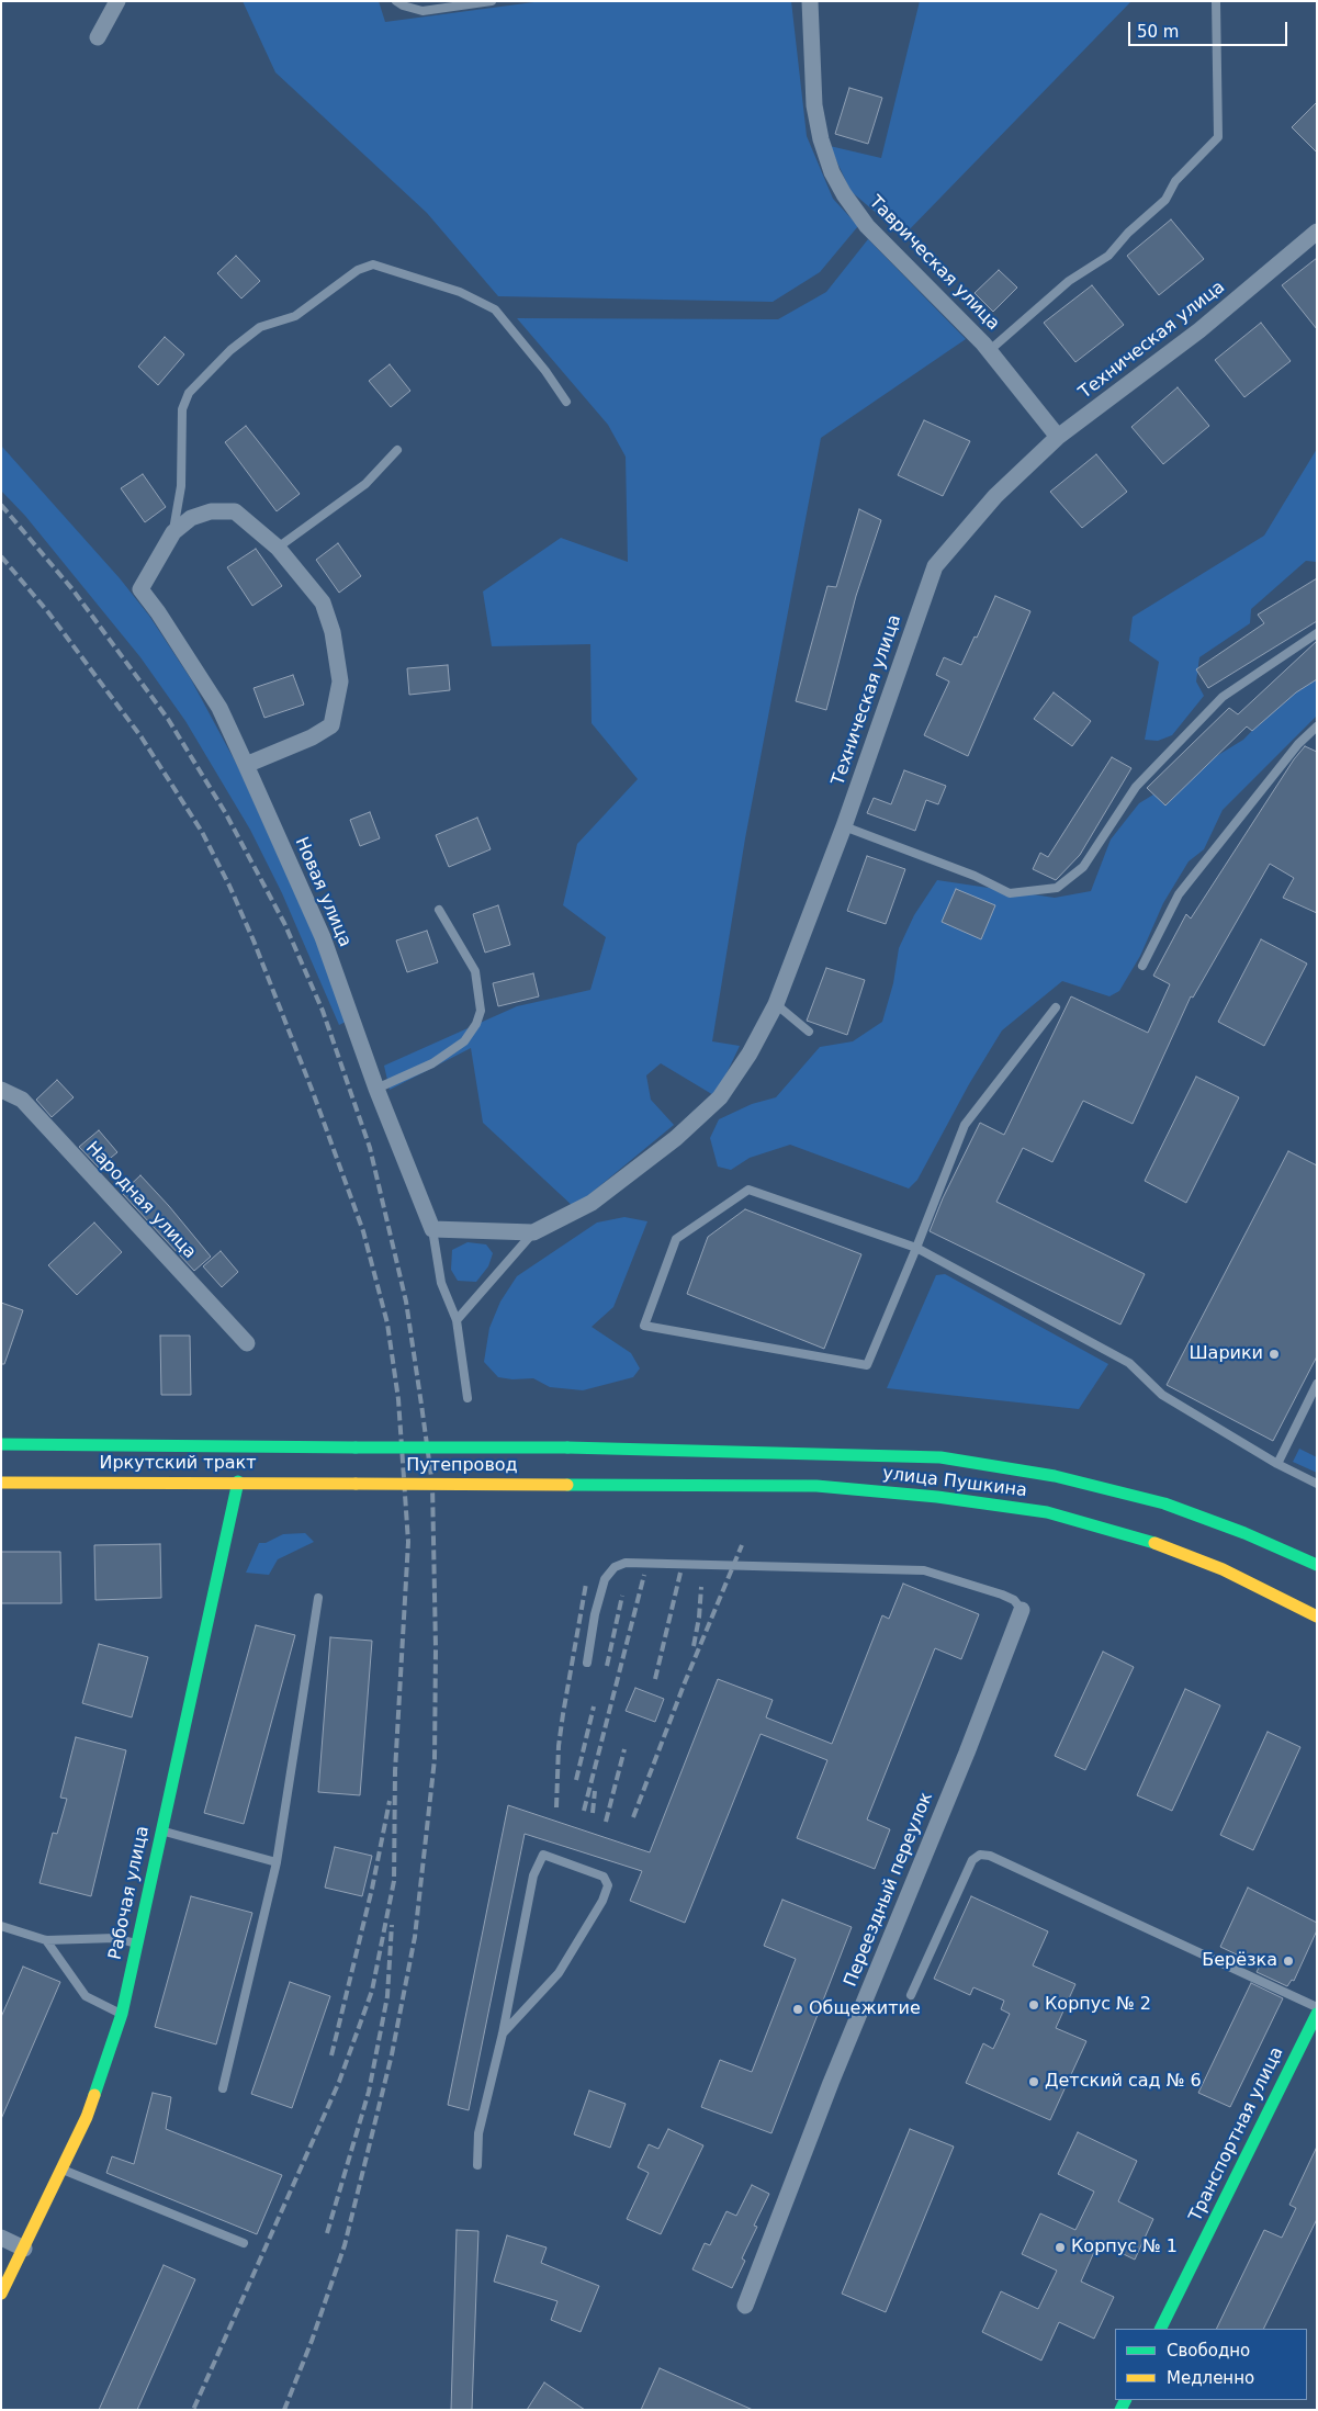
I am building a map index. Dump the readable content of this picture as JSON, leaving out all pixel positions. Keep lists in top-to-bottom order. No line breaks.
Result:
{"streets":{"main road":["Иркутский тракт","Путепровод","улица Пушкина","Рабочая улица","Транспортная улица"],"street":["Таврическая улица","Техническая улица","Новая улица","Народная улица","Переездный переулок"]},"crossings":[["Таврическая улица","Техническая улица"],["Иркутский тракт","Путепровод"],["Иркутский тракт","Рабочая улица"],["Путепровод","улица Пушкина"]],"places":["Шарики","Берёзка","Корпус № 2","Общежитие","Детский сад № 6","Корпус № 1"],"legend":["Свободно","Медленно"],"scale_bar":"50 m"}
